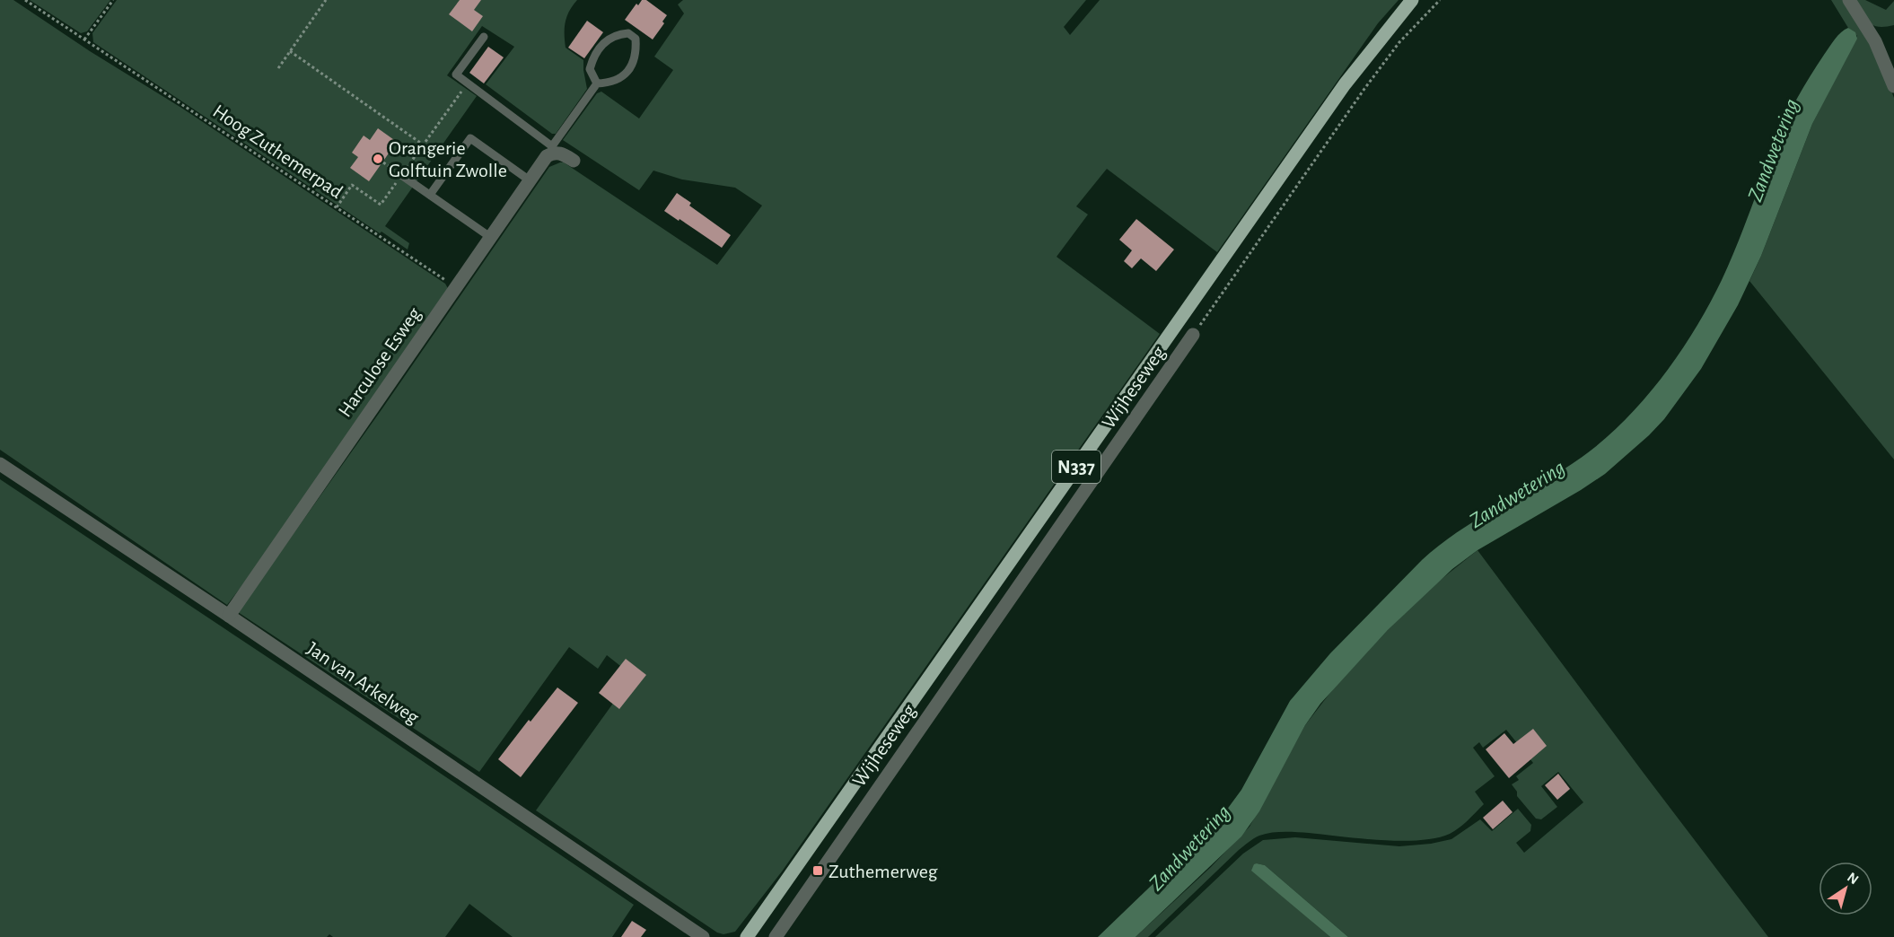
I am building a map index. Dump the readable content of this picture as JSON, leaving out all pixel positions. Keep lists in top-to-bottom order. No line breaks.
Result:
{"streets":{"main road":["Wijheseweg","N337"],"street":["Harculose Esweg","Jan van Arkelweg"],"path":["Hoog Zuthemerpad"]},"crossings":[["Hoog Zuthemerpad","Harculose Esweg"],["Harculose Esweg","Jan van Arkelweg"]],"water":["Zandwetering"],"places":{"other":["Orangerie Golftuin Zwolle"],"transit":["Zuthemerweg"]},"north":"top right"}
